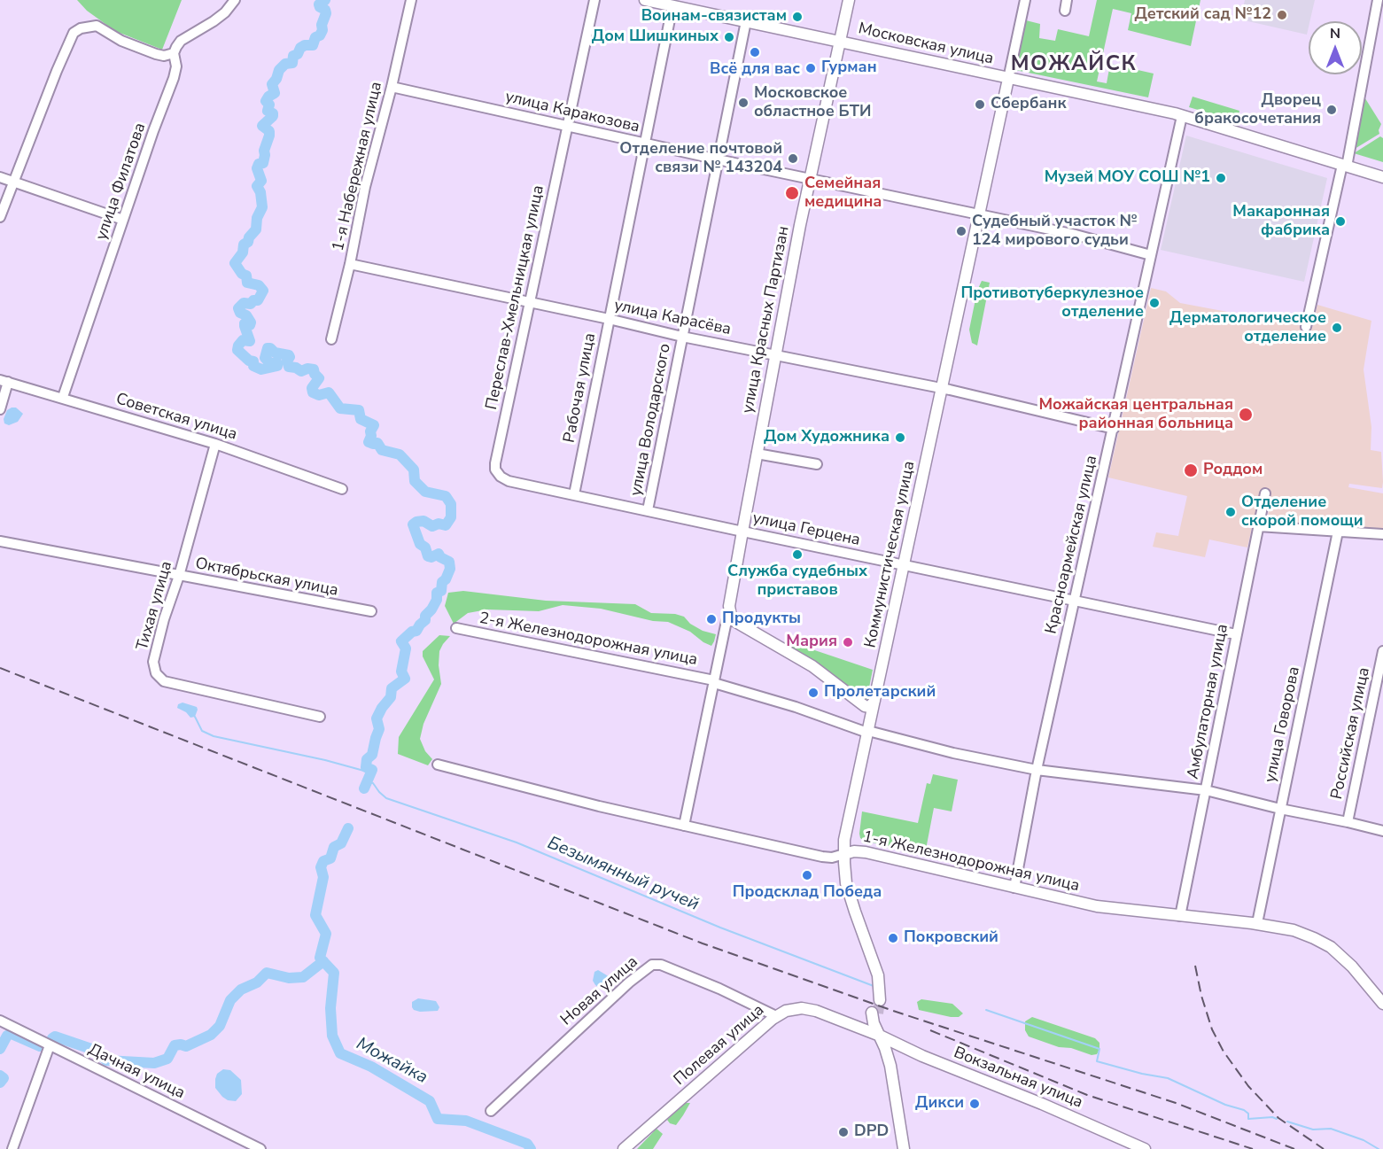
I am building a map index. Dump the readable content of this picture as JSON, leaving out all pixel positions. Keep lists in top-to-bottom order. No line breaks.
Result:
{"streets":{"main road":["Московская улица","улица Красных Партизан","Коммунистическая улица","1-я Железнодорожная улица","Полевая улица","Вокзальная улица"],"street":["улица Каракозова","1-я Набережная улица","улица Филатова","Переслав-Хмельницкая улица","улица Карасёва","Рабочая улица","Советская улица","улица Володарского","улица Герцена","Красноармейская улица","Октябрьская улица","Тихая улица","2-я Железнодорожная улица","Амбулаторная улица","улица Говорова","Российская улица","Новая улица","Дачная улица"]},"crossings":[["Московская улица","улица Красных Партизан"],["Московская улица","Рабочая улица"],["Московская улица","улица Володарского"],["Московская улица","Красноармейская улица"],["Московская улица","Коммунистическая улица"],["улица Каракозова","1-я Набережная улица"],["улица Каракозова","Переслав-Хмельницкая улица"],["улица Каракозова","улица Красных Партизан"],["улица Каракозова","Рабочая улица"],["улица Каракозова","улица Володарского"],["улица Каракозова","Красноармейская улица"],["улица Каракозова","Коммунистическая улица"],["1-я Набережная улица","улица Карасёва"],["улица Филатова","Советская улица"],["Переслав-Хмельницкая улица","улица Карасёва"],["Переслав-Хмельницкая улица","улица Герцена"],["улица Карасёва","улица Красных Партизан"],["улица Карасёва","Рабочая улица"],["улица Карасёва","улица Володарского"],["улица Карасёва","Красноармейская улица"],["улица Карасёва","Коммунистическая улица"],["улица Красных Партизан","улица Герцена"],["Рабочая улица","улица Герцена"],["Советская улица","Тихая улица"],["улица Володарского","улица Герцена"],["улица Герцена","Красноармейская улица"],["улица Герцена","Коммунистическая улица"],["улица Герцена","Амбулаторная улица"],["Красноармейская улица","2-я Железнодорожная улица"],["Красноармейская улица","1-я Железнодорожная улица"],["Коммунистическая улица","2-я Железнодорожная улица"],["Коммунистическая улица","1-я Железнодорожная улица"],["Октябрьская улица","Тихая улица"],["2-я Железнодорожная улица","Амбулаторная улица"],["2-я Железнодорожная улица","улица Говорова"],["2-я Железнодорожная улица","Российская улица"],["Амбулаторная улица","1-я Железнодорожная улица"],["улица Говорова","1-я Железнодорожная улица"],["Новая улица","Полевая улица"],["Полевая улица","Вокзальная улица"]],"districts":["МОЖАЙСК"],"water":["Безымянный ручей","Можайка"],"places":["Детский сад №12","Воинам-связистам","Дом Шишкиных","Всё для вас","Гурман","Московское областное БТИ","Сбербанк","Дворец бракосочетания","Отделение почтовой связи № 143204","Музей МОУ СОШ №1","Семейная медицина","Макаронная фабрика","Судебный участок № 124 мирового судьи","Противотуберкулезное отделение","Дерматологическое отделение","Можайская центральная районная больница","Дом Художника","Роддом","Отделение скорой помощи","Служба судебных приставов","Продукты","Мария","Пролетарский","Продсклад Победа","Покровский","Дикси","DPD"],"north":"top"}
